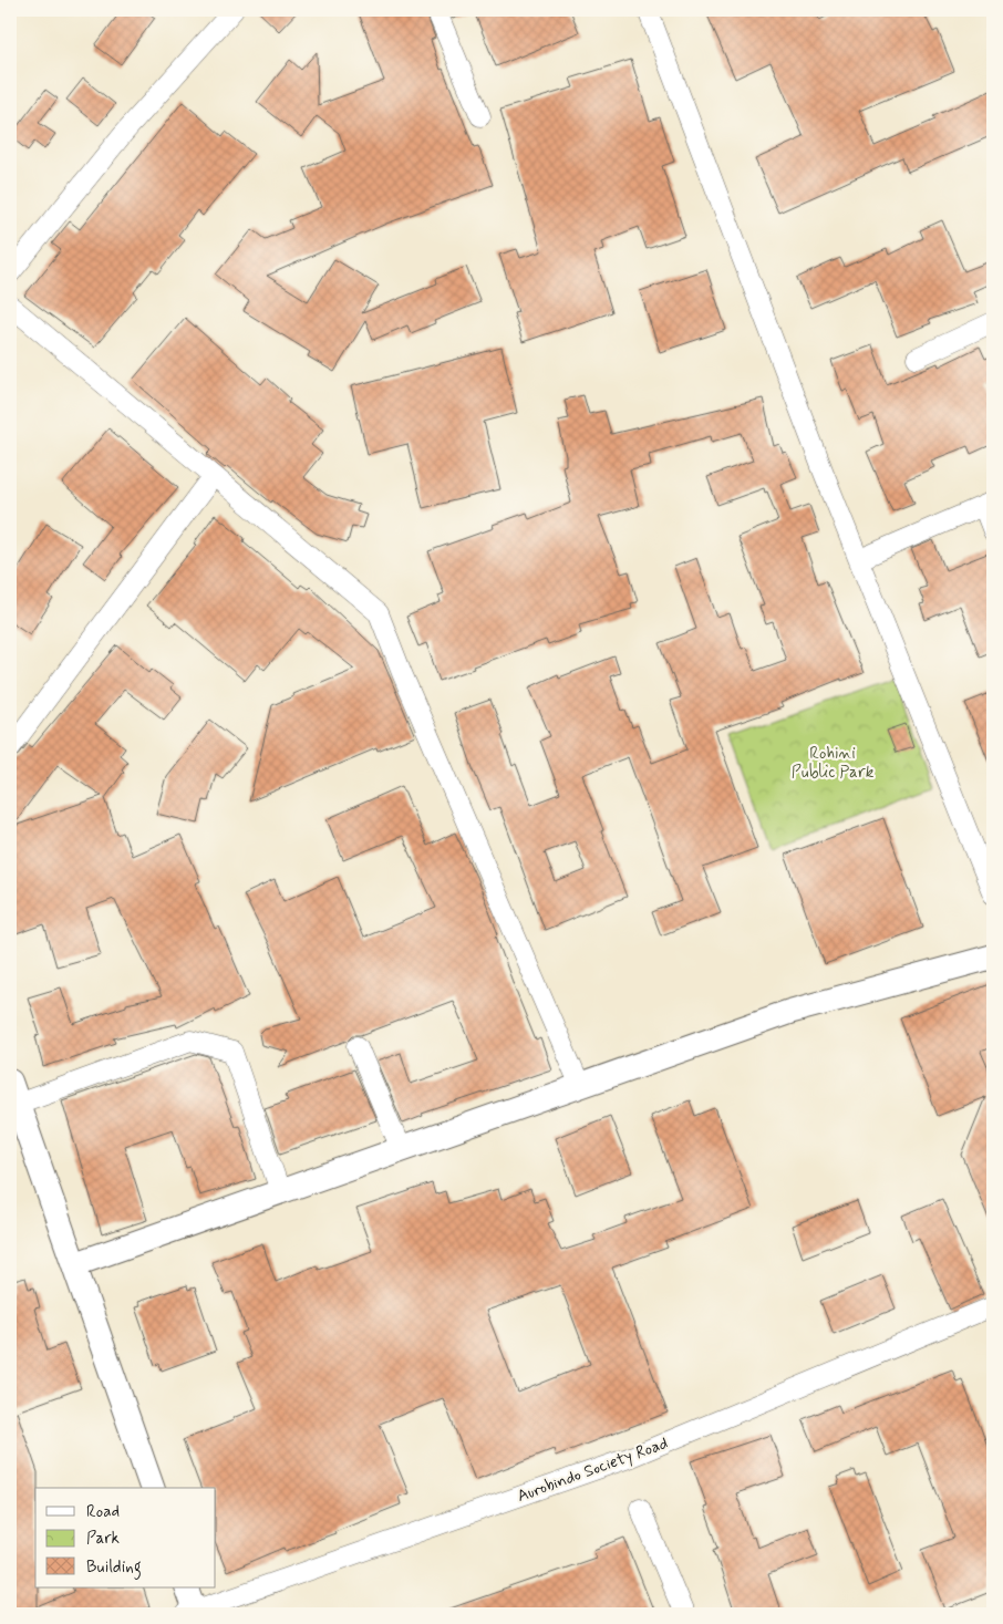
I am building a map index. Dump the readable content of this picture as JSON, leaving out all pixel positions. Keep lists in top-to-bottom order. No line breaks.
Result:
{"streets":{"street":["Aurobindo Society Road"]},"parks":["Rohini Public Park"],"legend":["Road","Park","Building"]}
